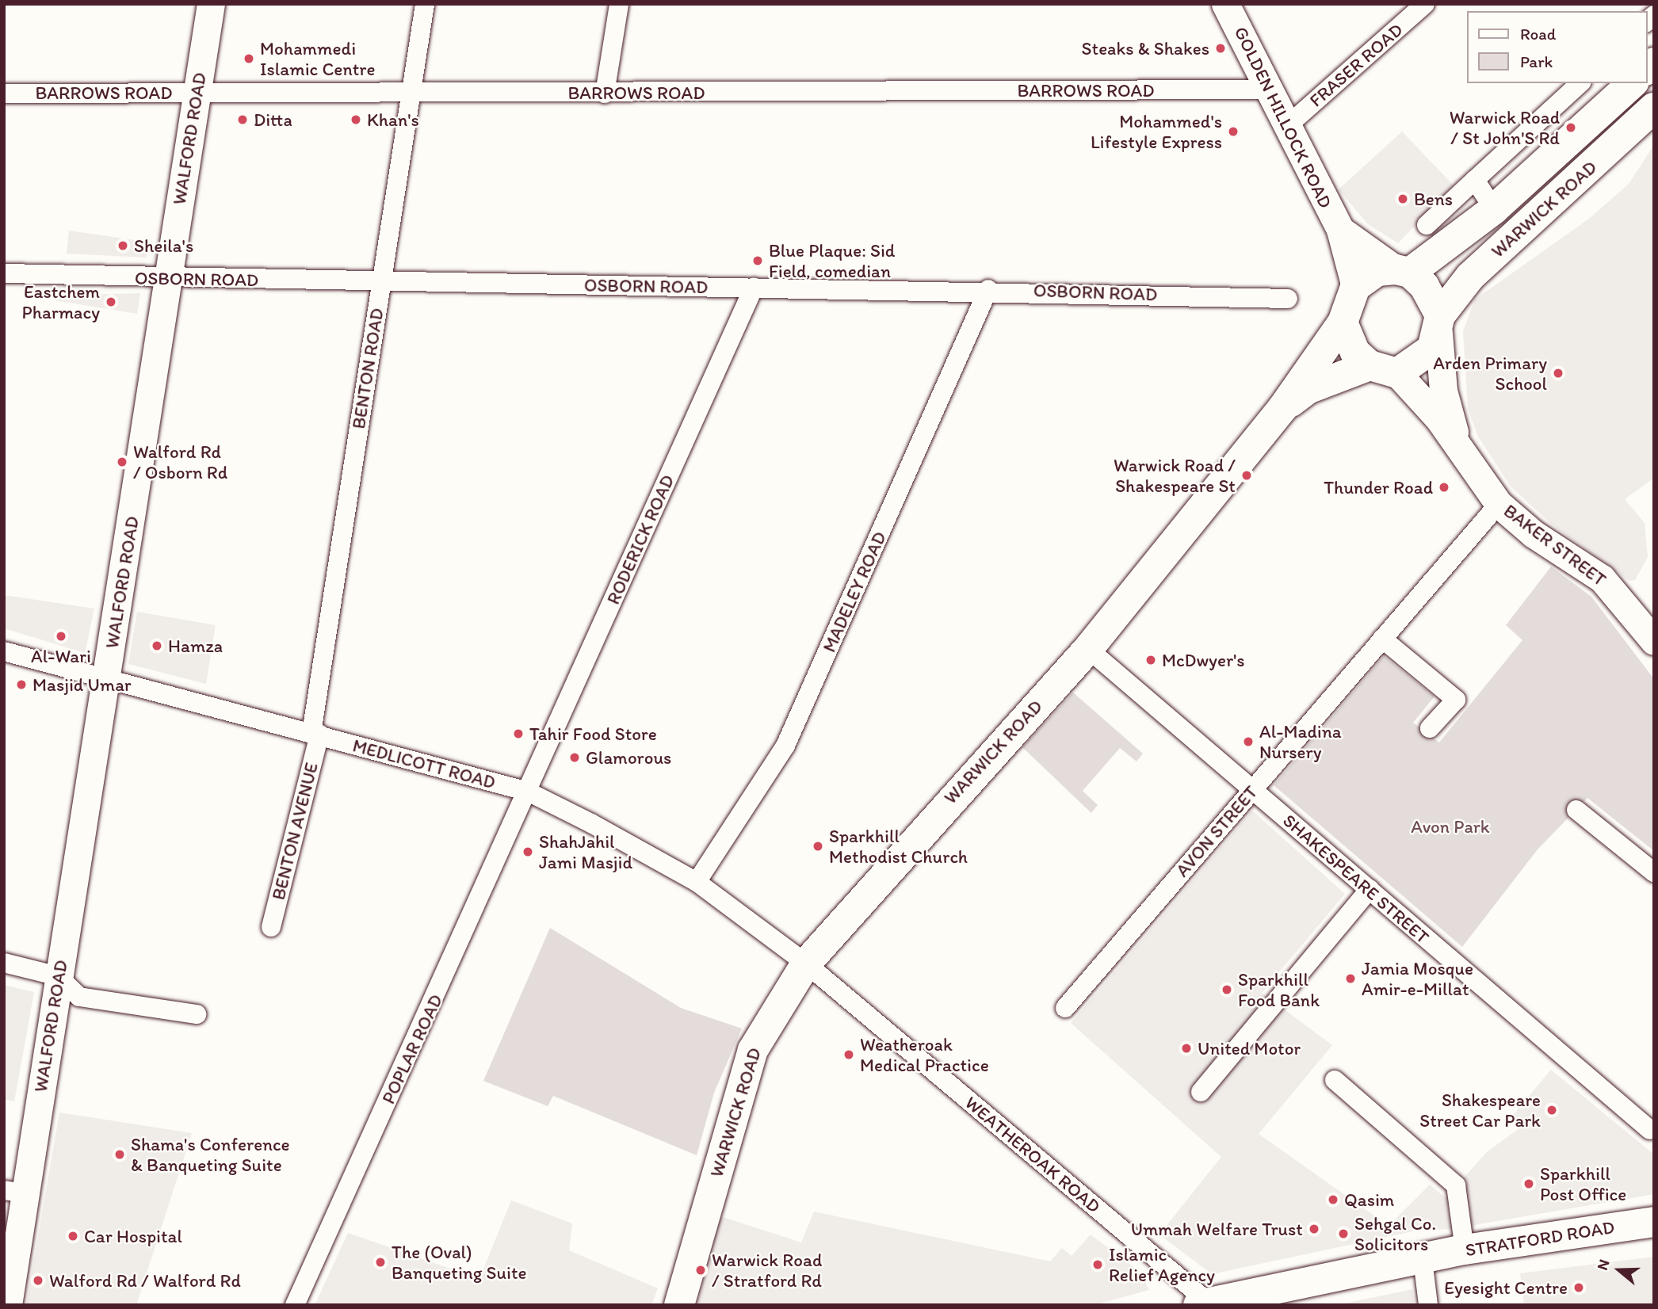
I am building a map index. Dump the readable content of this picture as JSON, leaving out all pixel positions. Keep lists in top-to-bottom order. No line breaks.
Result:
{"streets":{"highway":["WARWICK ROAD","STRATFORD ROAD"],"main road":["GOLDEN HILLOCK ROAD","WALFORD ROAD","BAKER STREET"],"street":["FRASER ROAD","BARROWS ROAD","OSBORN ROAD","BENTON ROAD","RODERICK ROAD","MADELEY ROAD","MEDLICOTT ROAD","BENTON AVENUE","AVON STREET","SHAKESPEARE STREET","POPLAR ROAD","WEATHEROAK ROAD"]},"crossings":[["FRASER ROAD","GOLDEN HILLOCK ROAD"],["BARROWS ROAD","GOLDEN HILLOCK ROAD"],["BARROWS ROAD","WALFORD ROAD"],["BARROWS ROAD","BENTON ROAD"],["GOLDEN HILLOCK ROAD","WARWICK ROAD"],["GOLDEN HILLOCK ROAD","BAKER STREET"],["WALFORD ROAD","OSBORN ROAD"],["WALFORD ROAD","MEDLICOTT ROAD"],["WARWICK ROAD","BAKER STREET"],["WARWICK ROAD","MEDLICOTT ROAD"],["WARWICK ROAD","SHAKESPEARE STREET"],["WARWICK ROAD","WEATHEROAK ROAD"],["OSBORN ROAD","BENTON ROAD"],["OSBORN ROAD","RODERICK ROAD"],["OSBORN ROAD","MADELEY ROAD"],["BENTON ROAD","MEDLICOTT ROAD"],["BENTON ROAD","BENTON AVENUE"],["RODERICK ROAD","MEDLICOTT ROAD"],["RODERICK ROAD","POPLAR ROAD"],["BAKER STREET","AVON STREET"],["MADELEY ROAD","MEDLICOTT ROAD"],["MEDLICOTT ROAD","BENTON AVENUE"],["MEDLICOTT ROAD","POPLAR ROAD"],["MEDLICOTT ROAD","WEATHEROAK ROAD"],["AVON STREET","SHAKESPEARE STREET"],["WEATHEROAK ROAD","STRATFORD ROAD"]],"parks":["Avon Park"],"places":["Steaks & Shakes","Mohammedi Islamic Centre","Ditta","Khan's","Warwick Road / St John'S Rd","Mohammed's Lifestyle Express","Bens","Sheila's","Blue Plaque: Sid Field, comedian","Eastchem Pharmacy","Arden Primary School","Walford Rd / Osborn Rd","Warwick Road / Shakespeare St","Thunder Road","Al-Wari","Hamza","McDwyer's","Masjid Umar","Tahir Food Store","Al-Madina Nursery","Glamorous","Sparkhill Methodist Church","ShahJahil Jami Masjid","Jamia Mosque Amir-e-Millat","Sparkhill Food Bank","United Motor","Weatheroak Medical Practice","Shakespeare Street Car Park","Shama's Conference & Banqueting Suite","Sparkhill Post Office","Qasim","Ummah Welfare Trust","Sehgal Co. Solicitors","Car Hospital","The (Oval) Banqueting Suite","Islamic Relief Agency","Warwick Road / Stratford Rd","Walford Rd / Walford Rd","Eyesight Centre"],"legend":["Road","Park"],"north":"left"}
